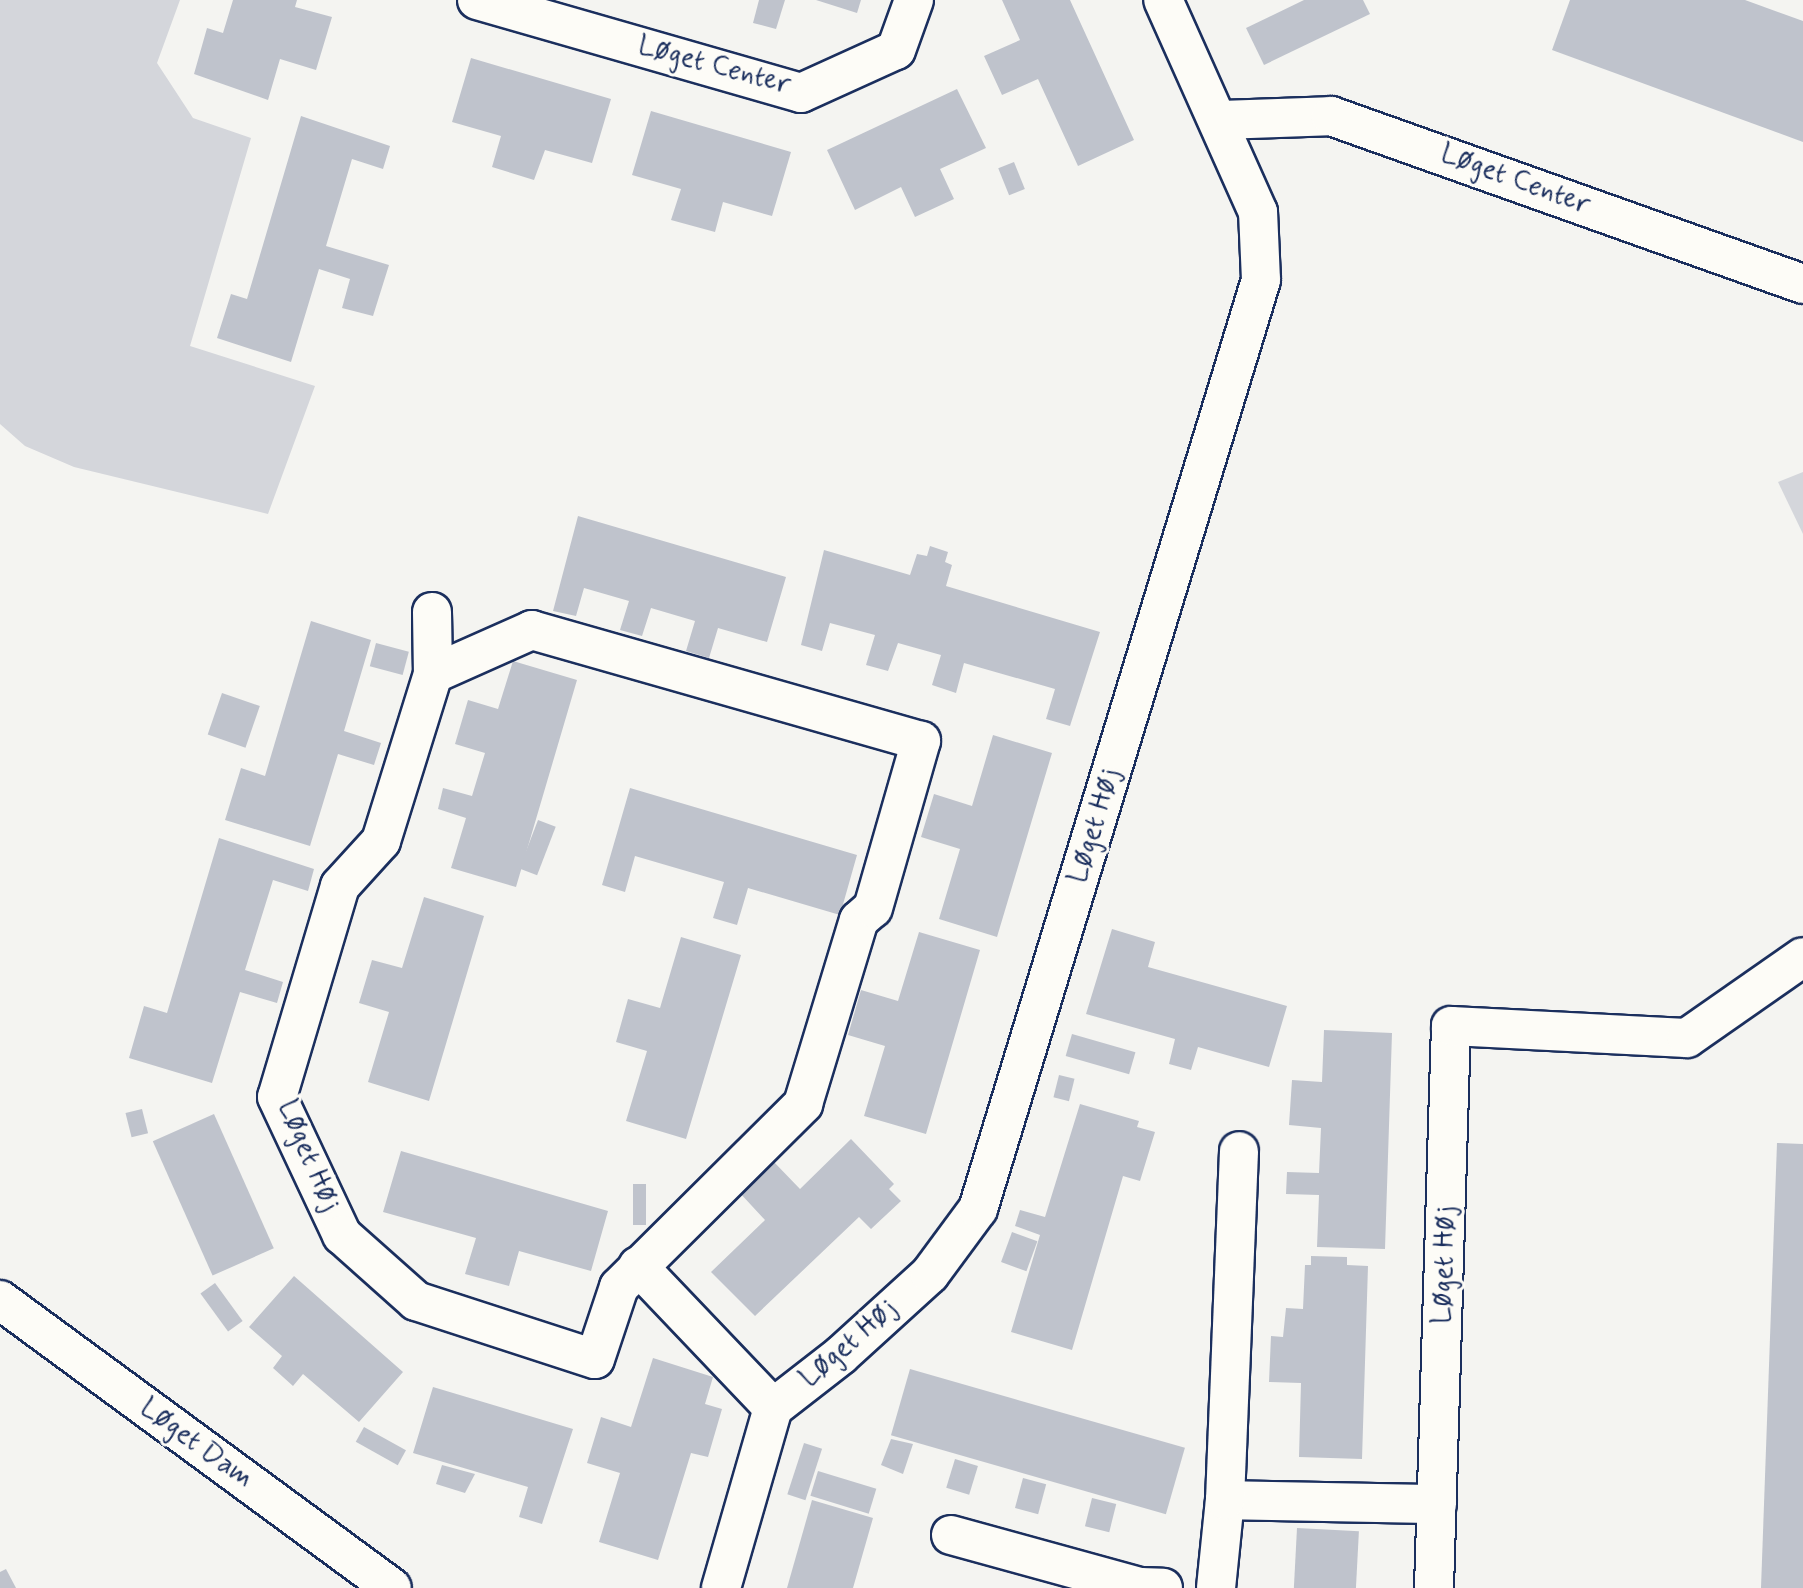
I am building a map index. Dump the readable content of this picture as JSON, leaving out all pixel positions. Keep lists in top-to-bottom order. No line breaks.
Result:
{"streets":{"street":["Løget Center","Løget Høj","Løget Dam"]},"crossings":[["Løget Center","Løget Høj"]]}
